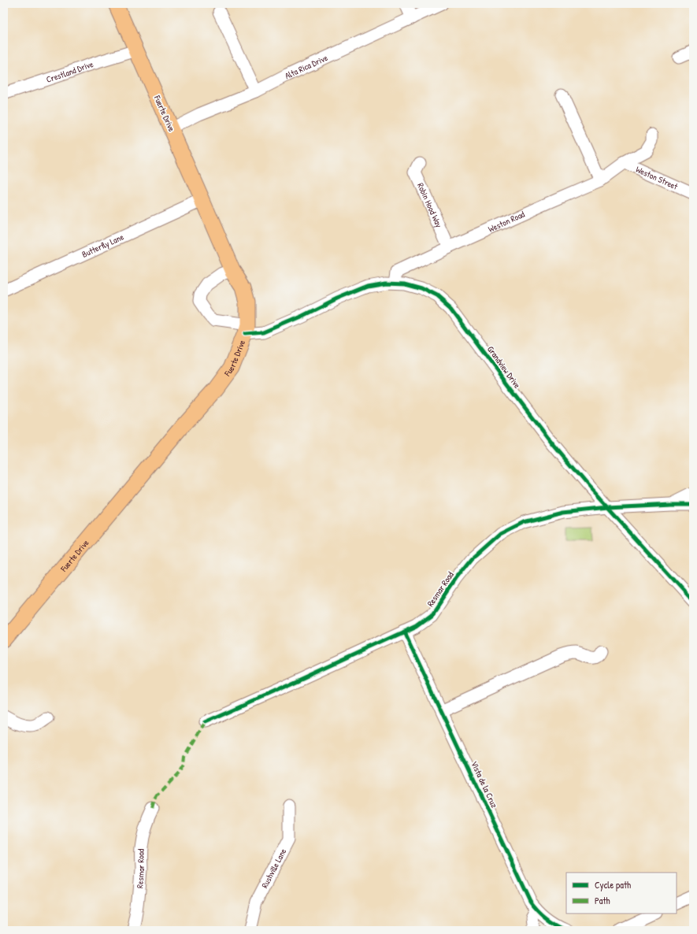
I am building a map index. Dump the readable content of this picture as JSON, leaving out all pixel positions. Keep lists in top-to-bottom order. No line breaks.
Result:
{"streets":{"main road":["Fuerte Drive"],"street":["Alta Rica Drive","Crestland Drive","Weston Street","Robin Hood Way","Weston Road","Butterfly Lane","Grandview Drive","Resmar Road","Vista de la Cruz","Rushville Lane"]},"crossings":[["Alta Rica Drive","Fuerte Drive"],["Crestland Drive","Fuerte Drive"],["Fuerte Drive","Butterfly Lane"],["Fuerte Drive","Grandview Drive"],["Weston Street","Weston Road"],["Robin Hood Way","Weston Road"],["Weston Road","Grandview Drive"],["Grandview Drive","Resmar Road"],["Resmar Road","Vista de la Cruz"]],"legend":["Cycle path","Path"]}
